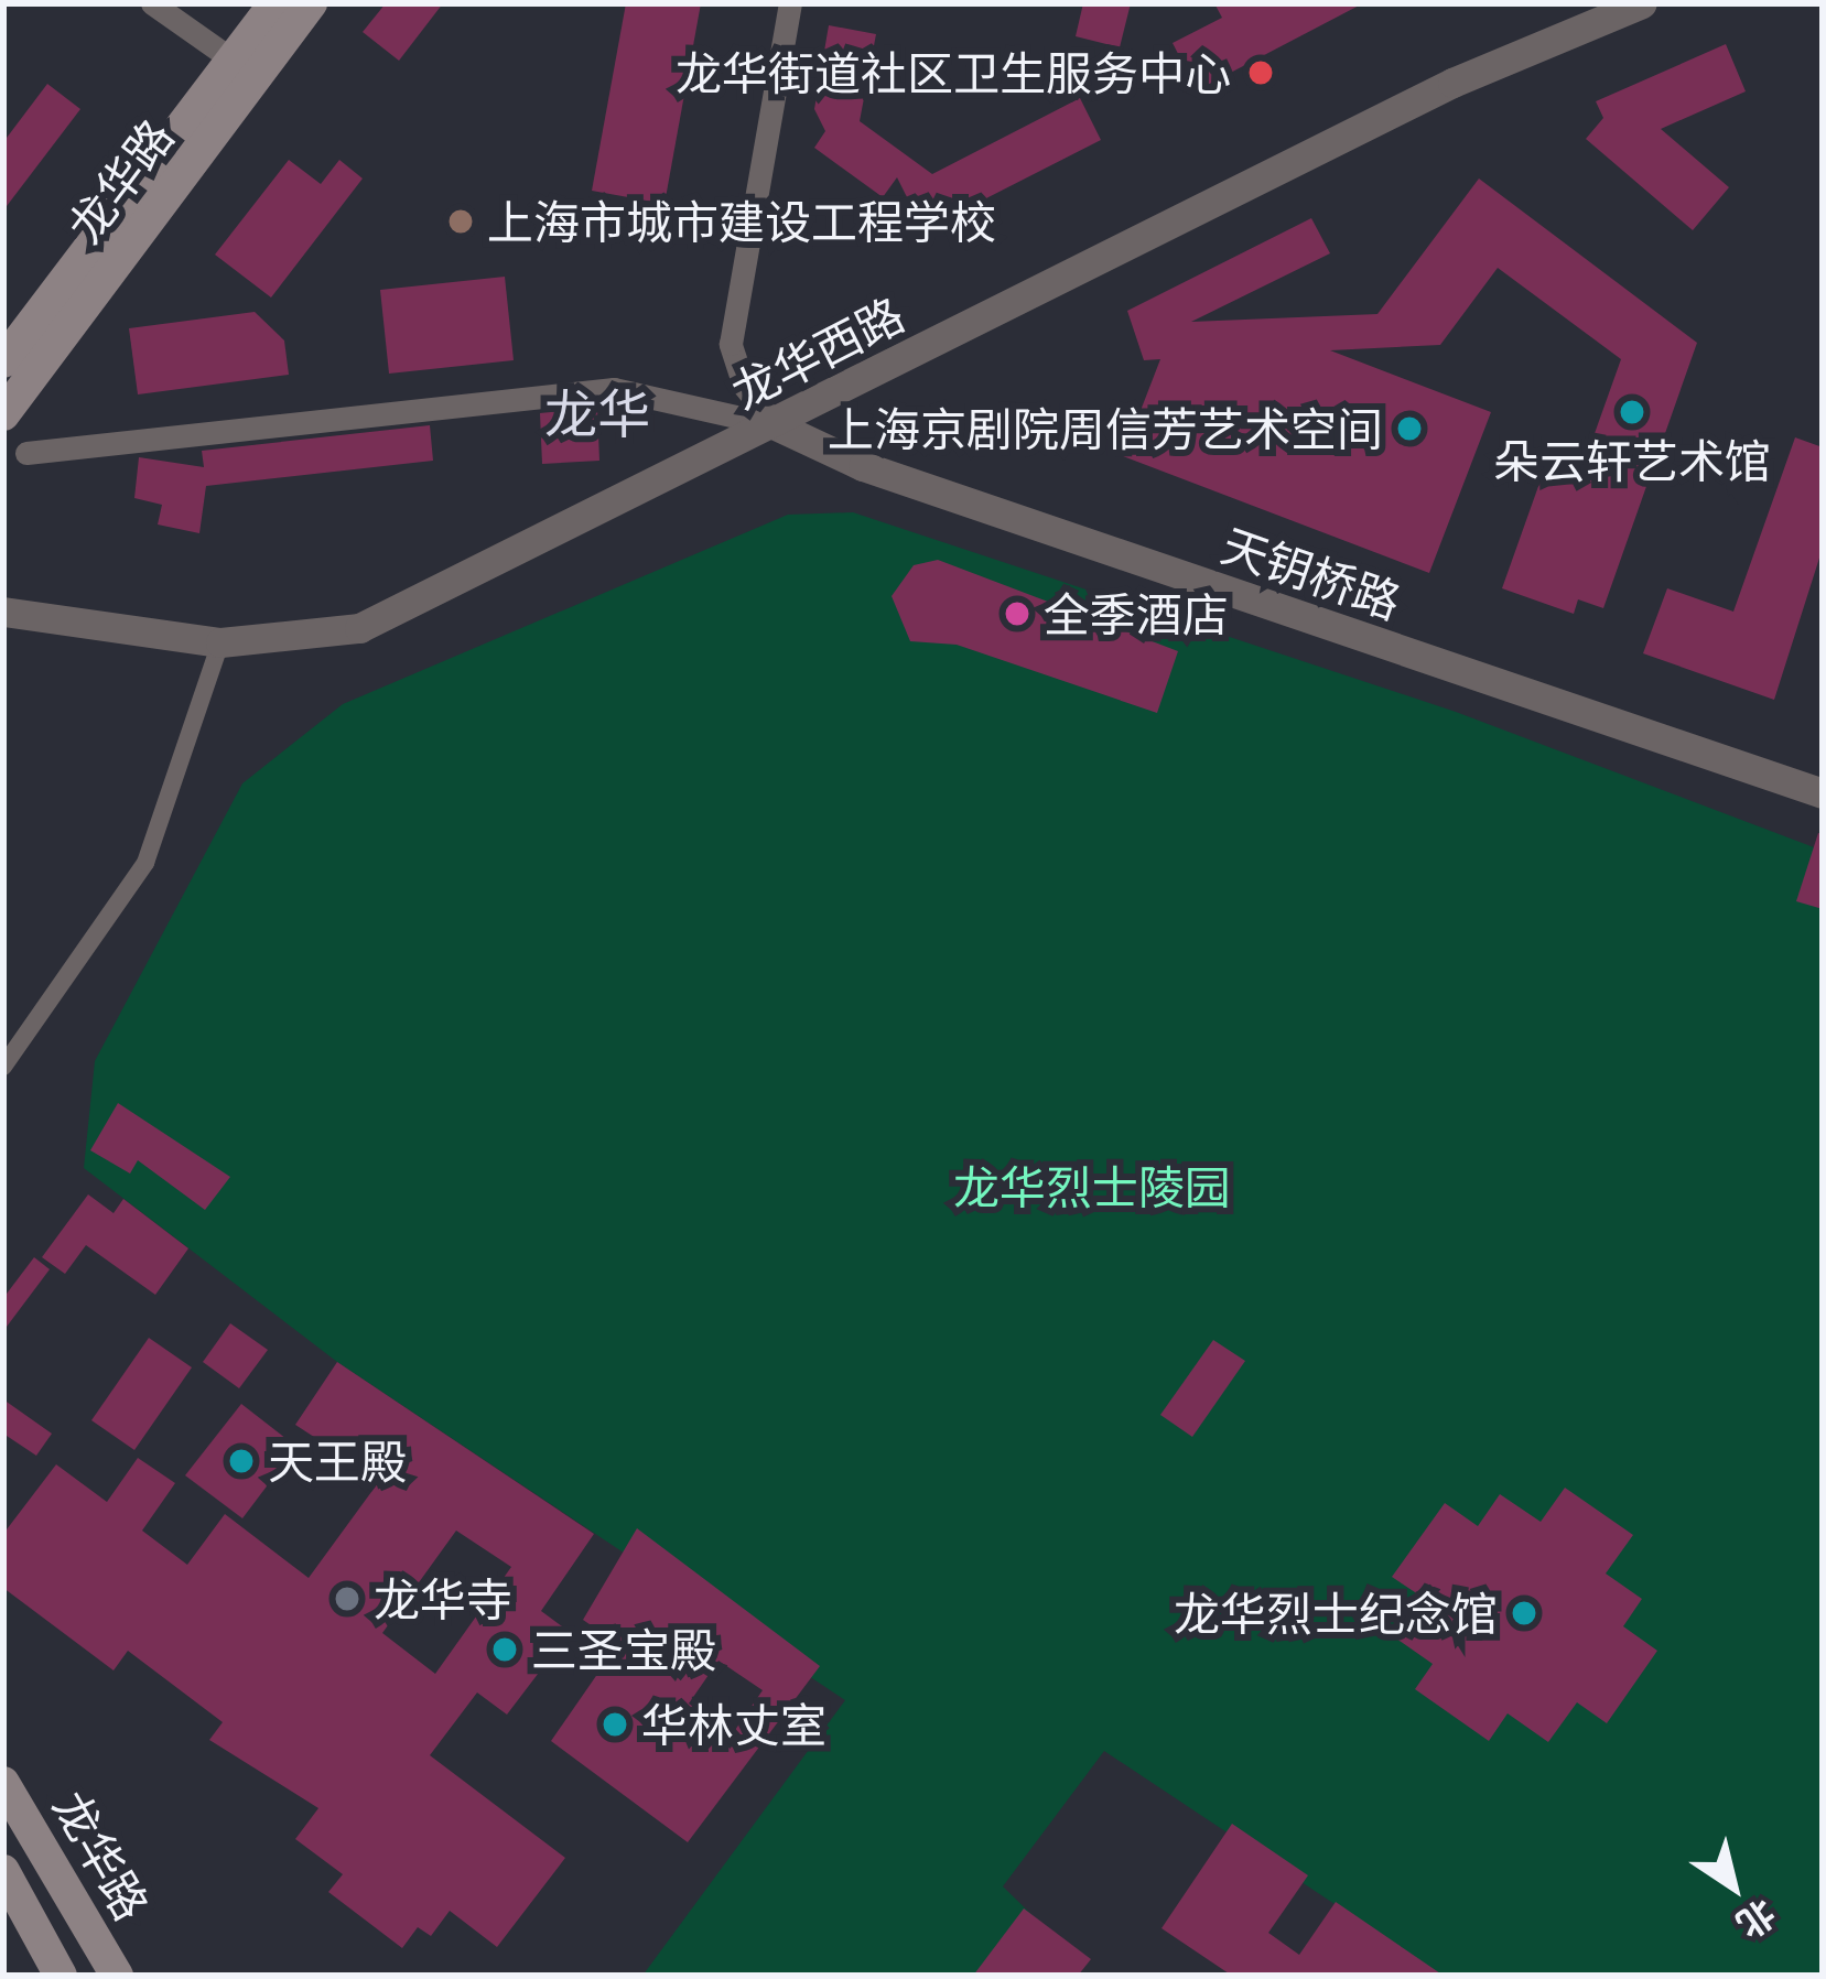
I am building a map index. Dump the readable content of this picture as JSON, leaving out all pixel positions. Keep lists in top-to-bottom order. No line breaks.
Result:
{"streets":{"main road":["龙华路"],"street":["龙华西路","天钥桥路"]},"crossings":[["龙华西路","天钥桥路"]],"districts":["龙华"],"parks":["龙华烈士陵园"],"places":["龙华街道社区卫生服务中心","上海市城市建设工程学校","朵云轩艺术馆","上海京剧院周信芳艺术空间","全季酒店","天王殿","龙华寺","龙华烈士纪念馆","三圣宝殿","华林丈室"],"north":"bottom right"}
